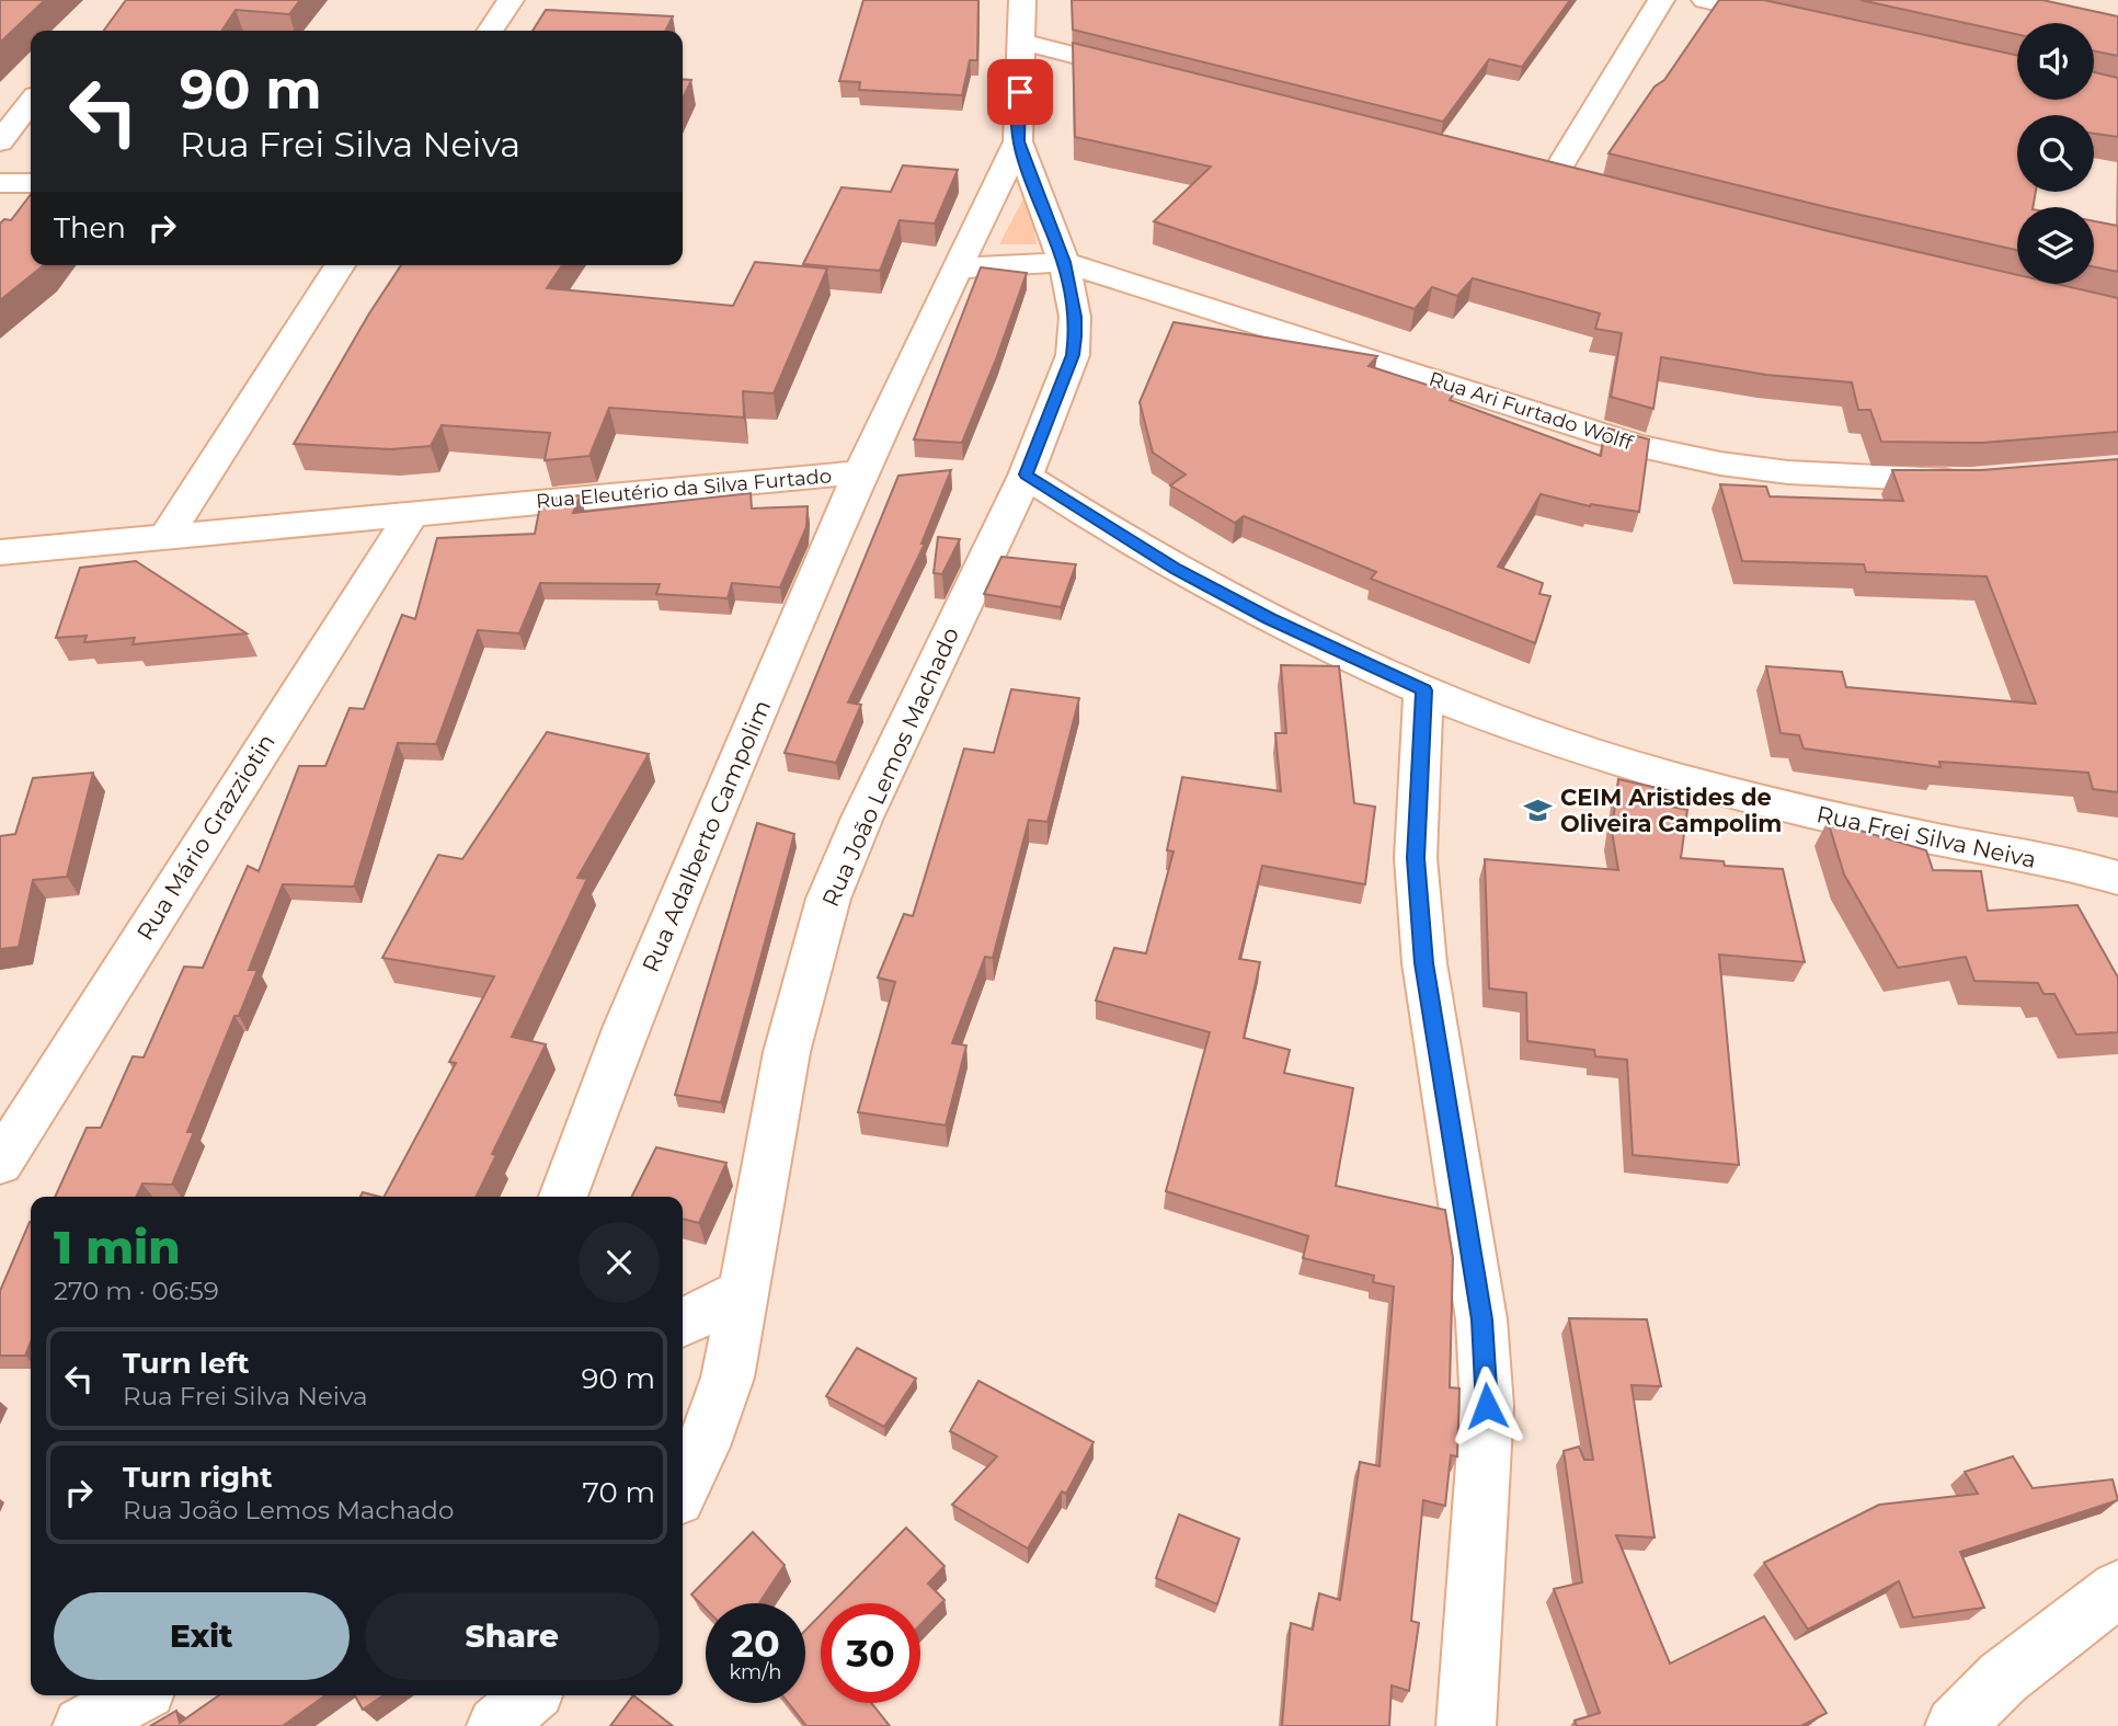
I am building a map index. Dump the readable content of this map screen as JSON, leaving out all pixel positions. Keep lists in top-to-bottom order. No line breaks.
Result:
{"streets":{"street":["Rua Ari Furtado Wolff","Rua Eleutério da Silva Furtado","Rua João Lemos Machado","Rua Adalberto Campolim","Rua Mário Grazziotin","Rua Frei Silva Neiva"]},"crossings":[["Rua Ari Furtado Wolff","Rua Eleutério da Silva Furtado"],["Rua Ari Furtado Wolff","Rua João Lemos Machado"],["Rua Eleutério da Silva Furtado","Rua João Lemos Machado"],["Rua Eleutério da Silva Furtado","Rua Adalberto Campolim"],["Rua Eleutério da Silva Furtado","Rua Mário Grazziotin"],["Rua João Lemos Machado","Rua Frei Silva Neiva"]],"places":{"school or university":["CEIM Aristides de Oliveira Campolim"]},"page":{"turn":["90 m","Rua Frei Silva Neiva"],"then":"Then","heading":["1 min","270 m · 06:59"],"list":[{"name":"Turn left","note":"Rua Frei Silva Neiva","value":"90 m"},{"name":"Turn right","note":"Rua João Lemos Machado","value":"70 m"}],"buttons":["Exit","Share"],"speed":"20 km/h","limit":"30"}}
